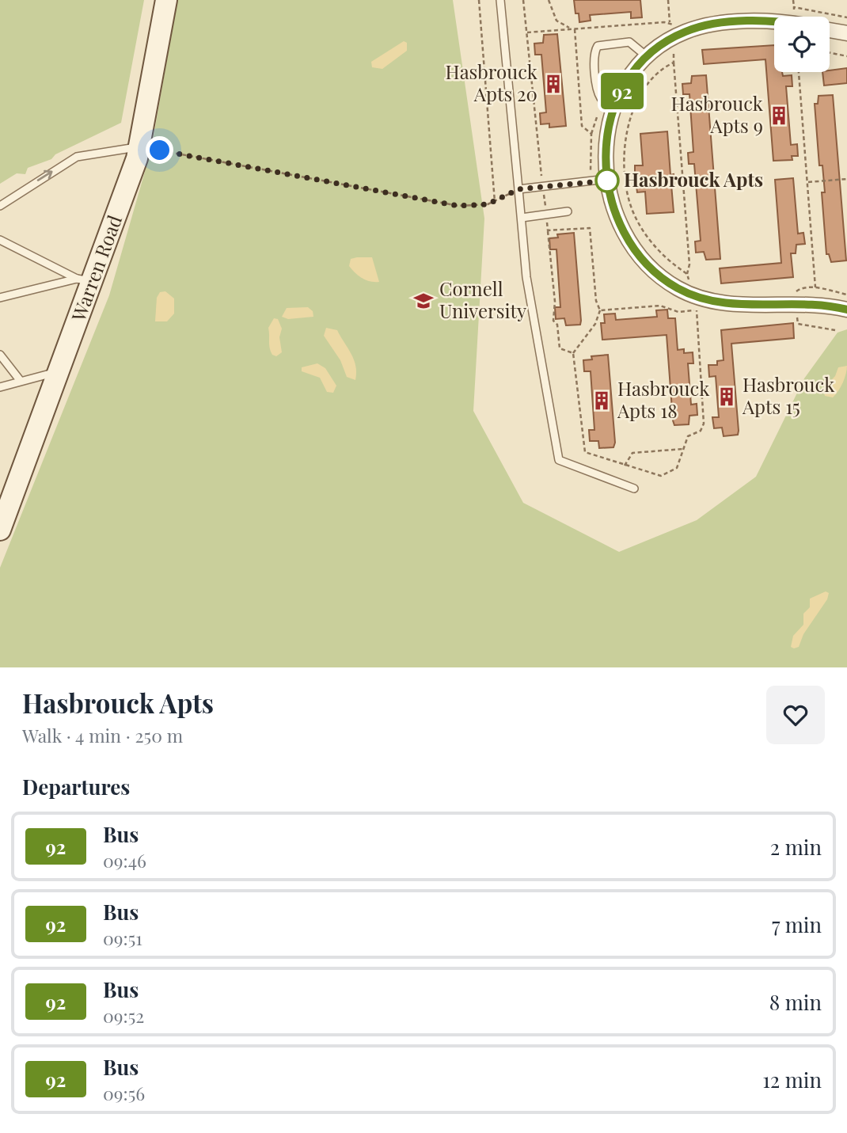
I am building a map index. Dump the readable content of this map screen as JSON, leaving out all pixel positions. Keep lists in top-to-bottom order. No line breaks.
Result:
{"streets":{"street":["Warren Road"]},"places":{"building":["Hasbrouck Apts 20","Hasbrouck Apts 9","Hasbrouck Apts 15","Hasbrouck Apts 18"],"other":["Hasbrouck Apts"],"school or university":["Cornell University"]},"lines":["bus line 92"],"page":{"on_map":"92","heading":[["Hasbrouck Apts","Walk · 4 min · 250 m"],"Departures"],"list":[{"mark":"92","name":"Bus","note":"09:46","value":"2 min"},{"mark":"92","name":"Bus","note":"09:51","value":"7 min"},{"mark":"92","name":"Bus","note":"09:52","value":"8 min"},{"mark":"92","name":"Bus","note":"09:56","value":"12 min"}]}}
